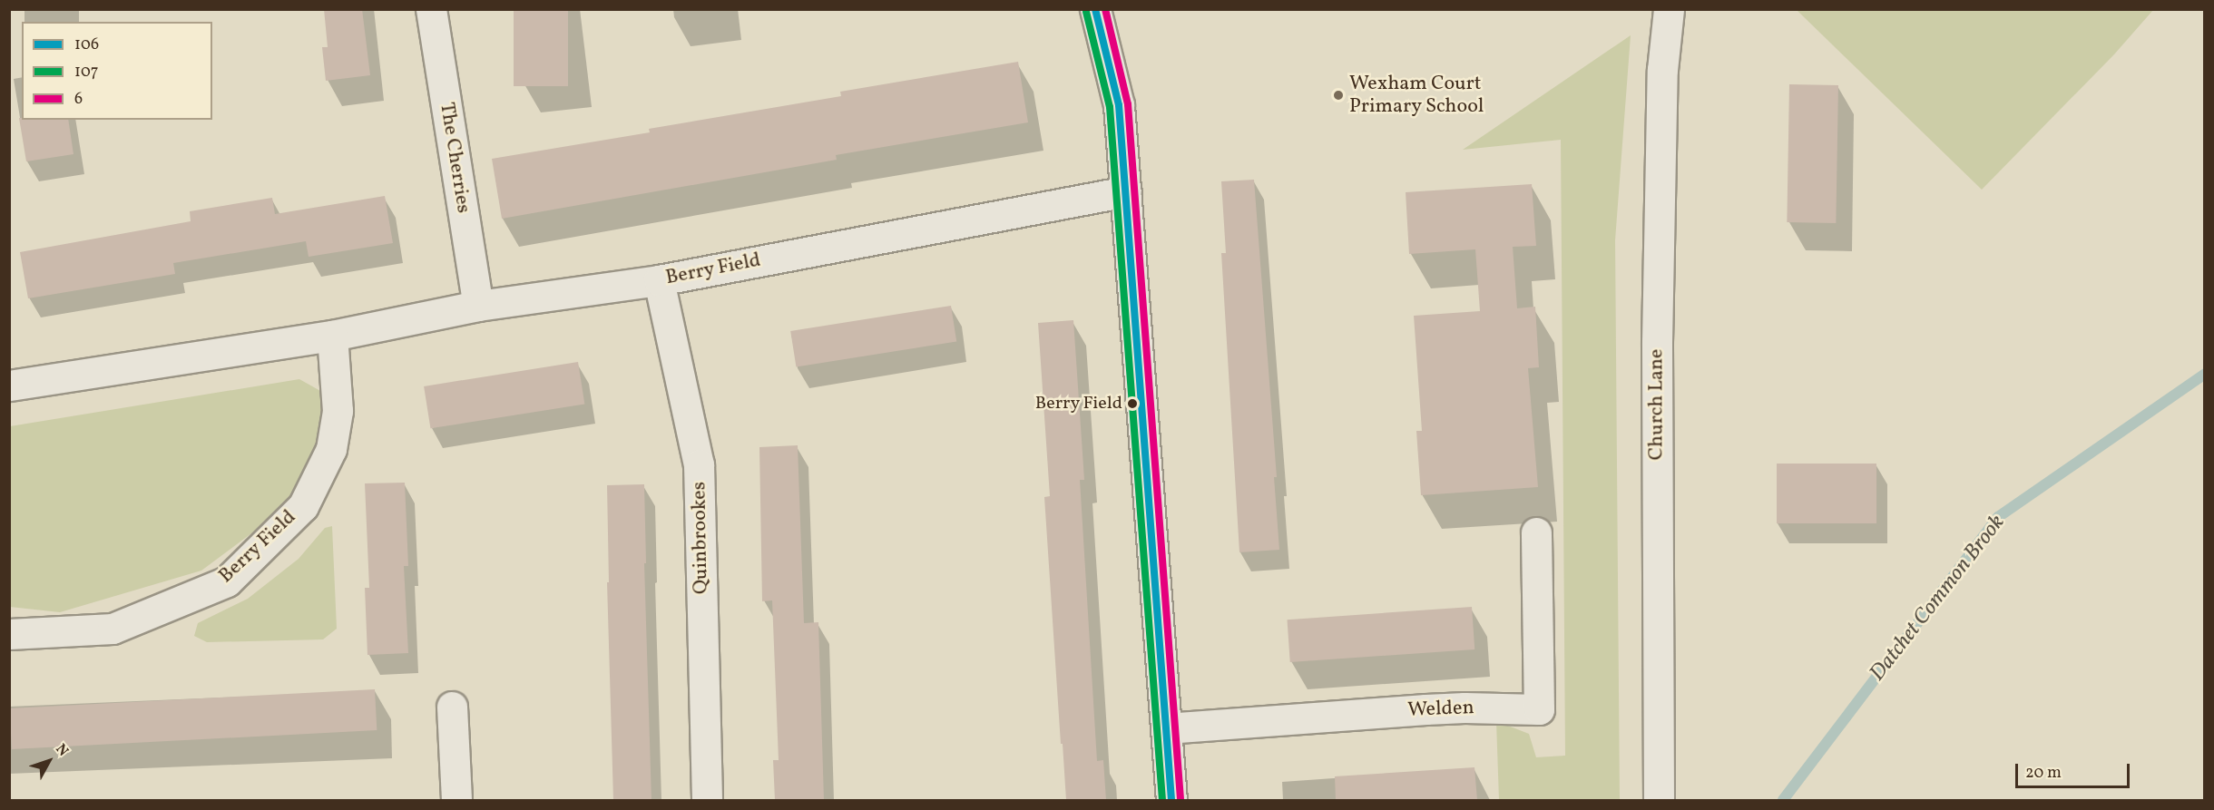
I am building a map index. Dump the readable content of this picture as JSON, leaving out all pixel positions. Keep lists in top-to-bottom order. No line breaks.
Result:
{"streets":{"street":["The Cherries","Berry Field","Church Lane","Quinbrookes","Welden"]},"crossings":[["The Cherries","Berry Field"],["Berry Field","Quinbrookes"]],"water":["Datchet Common Brook"],"places":["Wexham Court Primary School","Berry Field"],"lines":["transit line 106","transit line 6","transit line 107"],"legend":["106","107","6"],"scale_bar":"20 m","north":"top right"}
